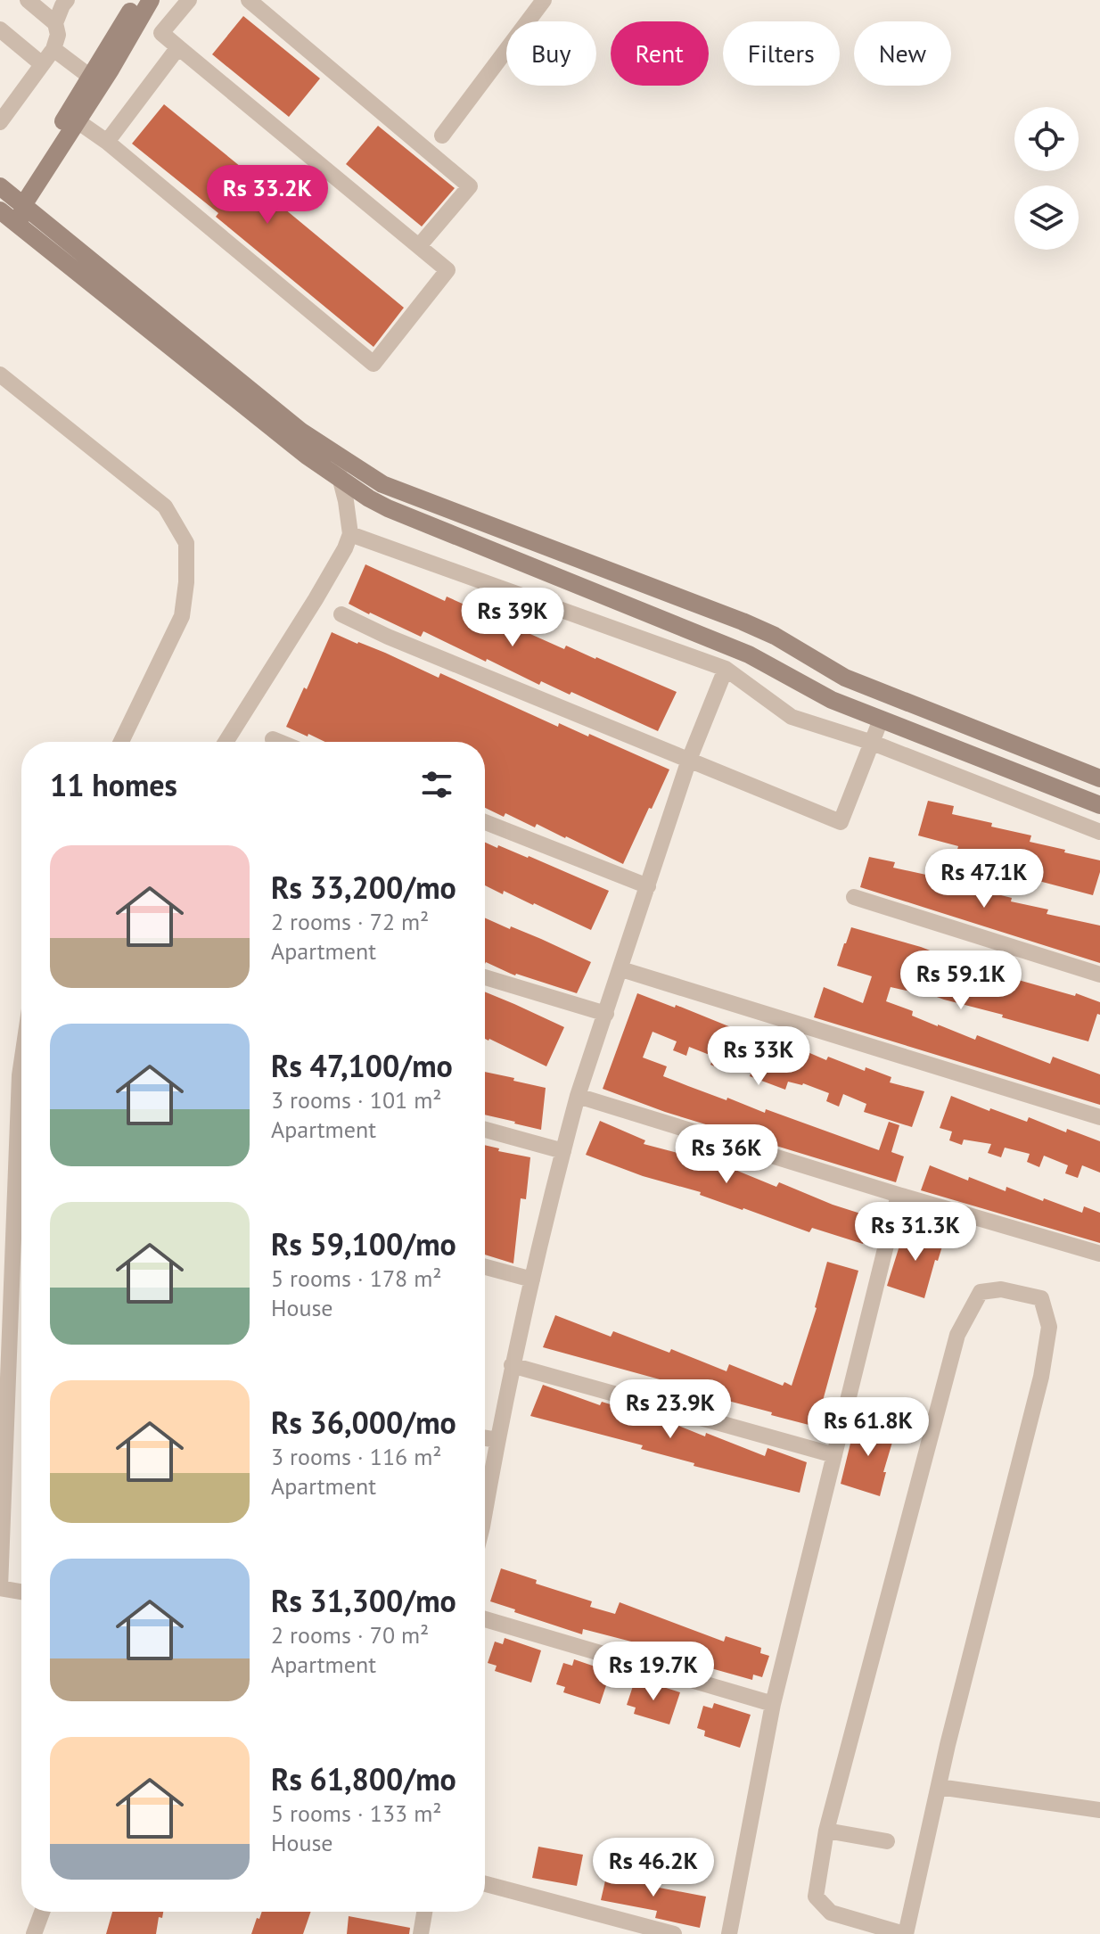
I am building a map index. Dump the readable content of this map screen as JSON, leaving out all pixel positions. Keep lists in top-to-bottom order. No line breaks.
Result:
{"page":{"chip":["Buy","Rent","Filters","New"],"price":["Rs 33.2K","Rs 39K","Rs 47.1K","Rs 59.1K","Rs 33K","Rs 36K","Rs 31.3K","Rs 23.9K","Rs 61.8K","Rs 19.7K","Rs 46.2K"],"heading":"11 homes","list":[{"name":"Rs 33,200/mo","note":"2 rooms · 72 m² · Apartment"},{"name":"Rs 47,100/mo","note":"3 rooms · 101 m² · Apartment"},{"name":"Rs 59,100/mo","note":"5 rooms · 178 m² · House"},{"name":"Rs 36,000/mo","note":"3 rooms · 116 m² · Apartment"},{"name":"Rs 31,300/mo","note":"2 rooms · 70 m² · Apartment"},{"name":"Rs 61,800/mo","note":"5 rooms · 133 m² · House"}]}}
